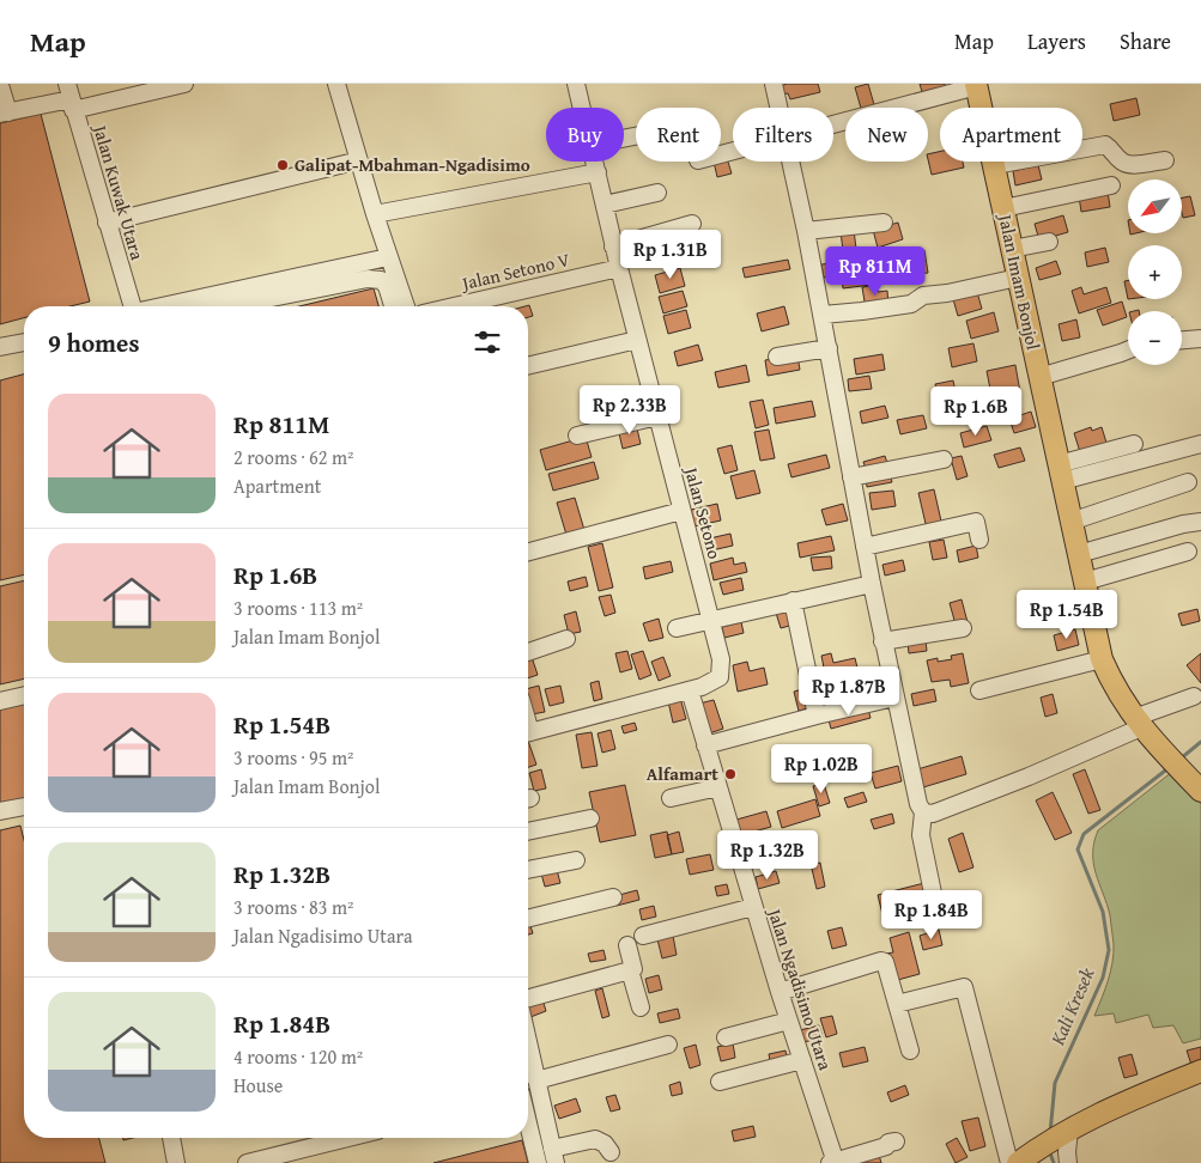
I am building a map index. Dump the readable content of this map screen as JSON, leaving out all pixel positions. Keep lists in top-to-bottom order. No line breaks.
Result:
{"streets":{"main road":["Jalan Imam Bonjol"],"street":["Jalan Kuwak Utara","Jalan Setono V","Jalan Setono","Jalan Ngadisimo Utara"]},"crossings":[["Jalan Setono V","Jalan Setono"],["Jalan Setono","Jalan Ngadisimo Utara"]],"water":["Kali Kresek"],"places":["Galipat-Mbahman-Ngadisimo","Alfamart"],"north":"bottom left","page":{"header":"Map","nav":["Map","Layers","Share"],"chip":["Buy","Rent","Filters","New","Apartment"],"map_buttons":["+","−"],"price":["Rp 1.31B","Rp 811M","Rp 2.33B","Rp 1.6B","Rp 1.54B","Rp 1.87B","Rp 1.02B","Rp 1.32B","Rp 1.84B"],"heading":"9 homes","list":[{"name":"Rp 811M","note":"2 rooms · 62 m² · Apartment"},{"name":"Rp 1.6B","note":"3 rooms · 113 m² · Jalan Imam Bonjol"},{"name":"Rp 1.54B","note":"3 rooms · 95 m² · Jalan Imam Bonjol"},{"name":"Rp 1.32B","note":"3 rooms · 83 m² · Jalan Ngadisimo Utara"},{"name":"Rp 1.84B","note":"4 rooms · 120 m² · House"}]}}
